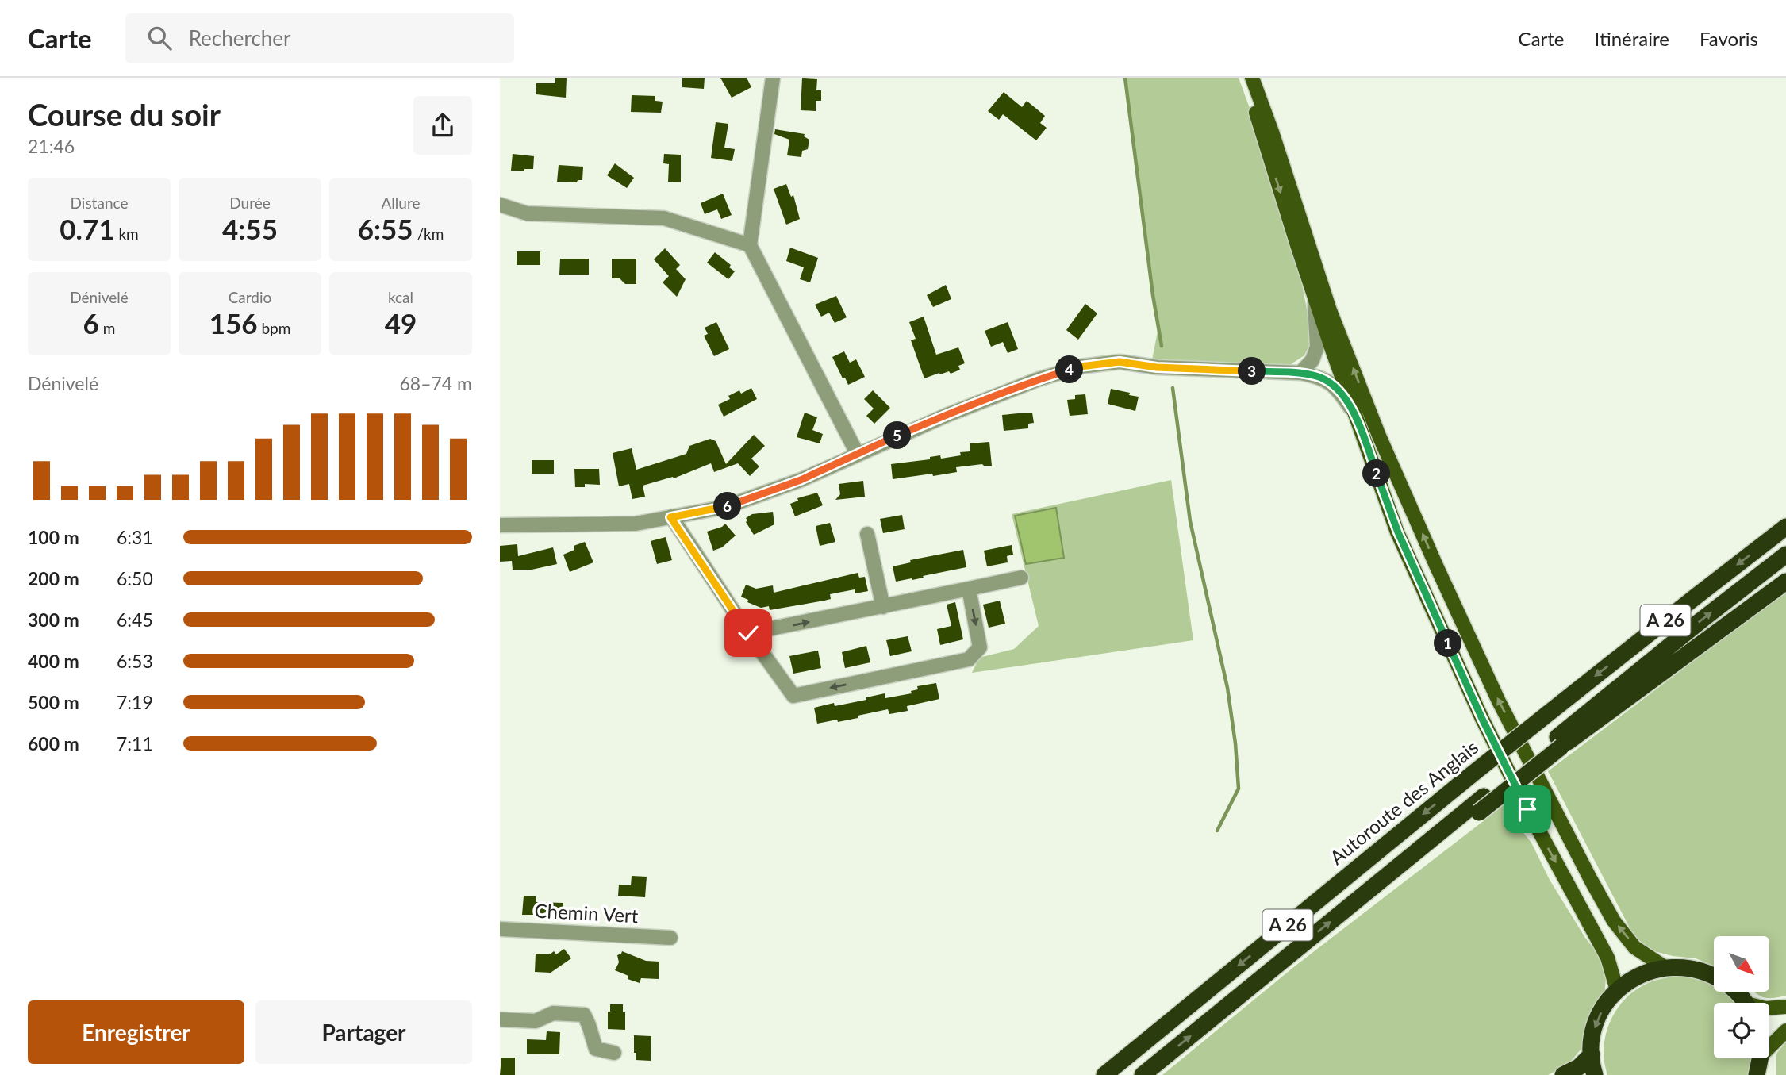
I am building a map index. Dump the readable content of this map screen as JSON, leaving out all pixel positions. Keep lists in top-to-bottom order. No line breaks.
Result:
{"streets":{"highway":["A 26","Autoroute des Anglais"],"street":["Chemin Vert"]},"north":"bottom right","page":{"header":"Carte","search":"Rechercher","nav":["Carte","Itinéraire","Favoris"],"heading":["Course du soir","21:46"],"stats":[["Distance","0.71 km"],["Durée","4:55"],["Allure","6:55 /km"],["Dénivelé","6 m"],["Cardio","156 bpm"],["kcal","49"]],"pins":["4","3","5","2","6","1"],"chart":["Dénivelé","68–74 m"],"list":[{"name":"100 m","note":"6:31"},{"name":"200 m","note":"6:50"},{"name":"300 m","note":"6:45"},{"name":"400 m","note":"6:53"},{"name":"500 m","note":"7:19"},{"name":"600 m","note":"7:11"}],"buttons":["Enregistrer","Partager"]}}
